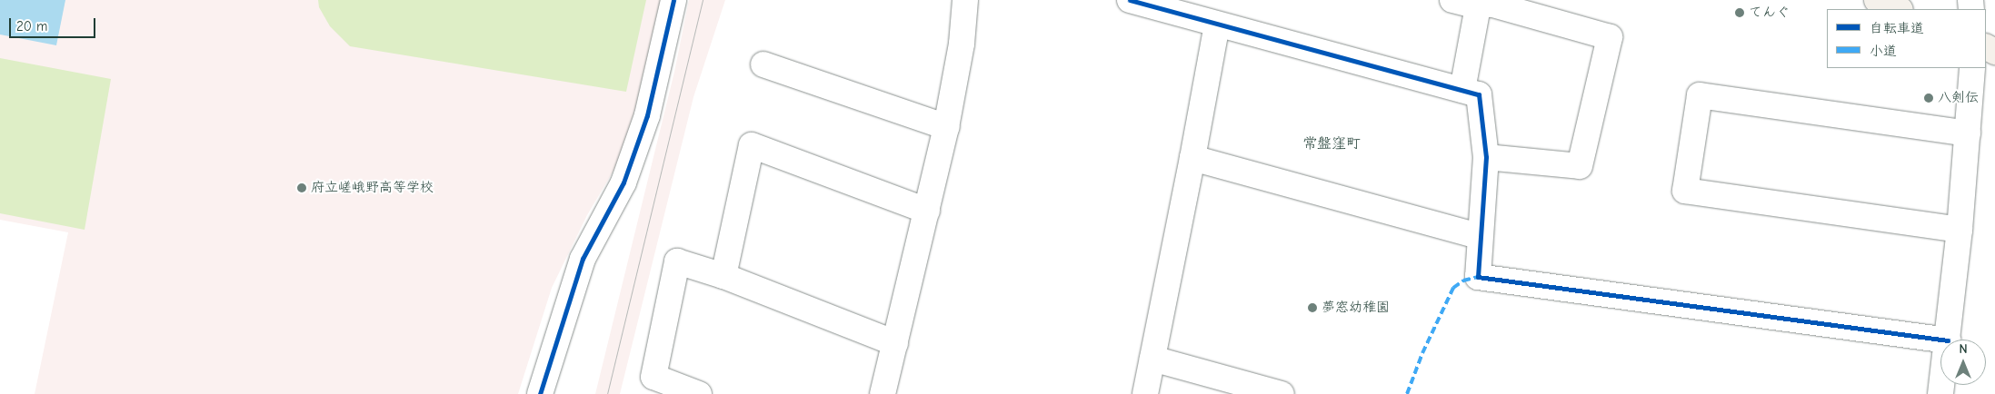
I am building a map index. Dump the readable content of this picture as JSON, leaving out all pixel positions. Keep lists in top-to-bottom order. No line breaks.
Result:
{"districts":["常盤窪町"],"places":["てんぐ","八剣伝","府立嵯峨野高等学校","夢窓幼稚園"],"legend":["自転車道","小道"],"scale_bar":"20 m","north":"top"}
